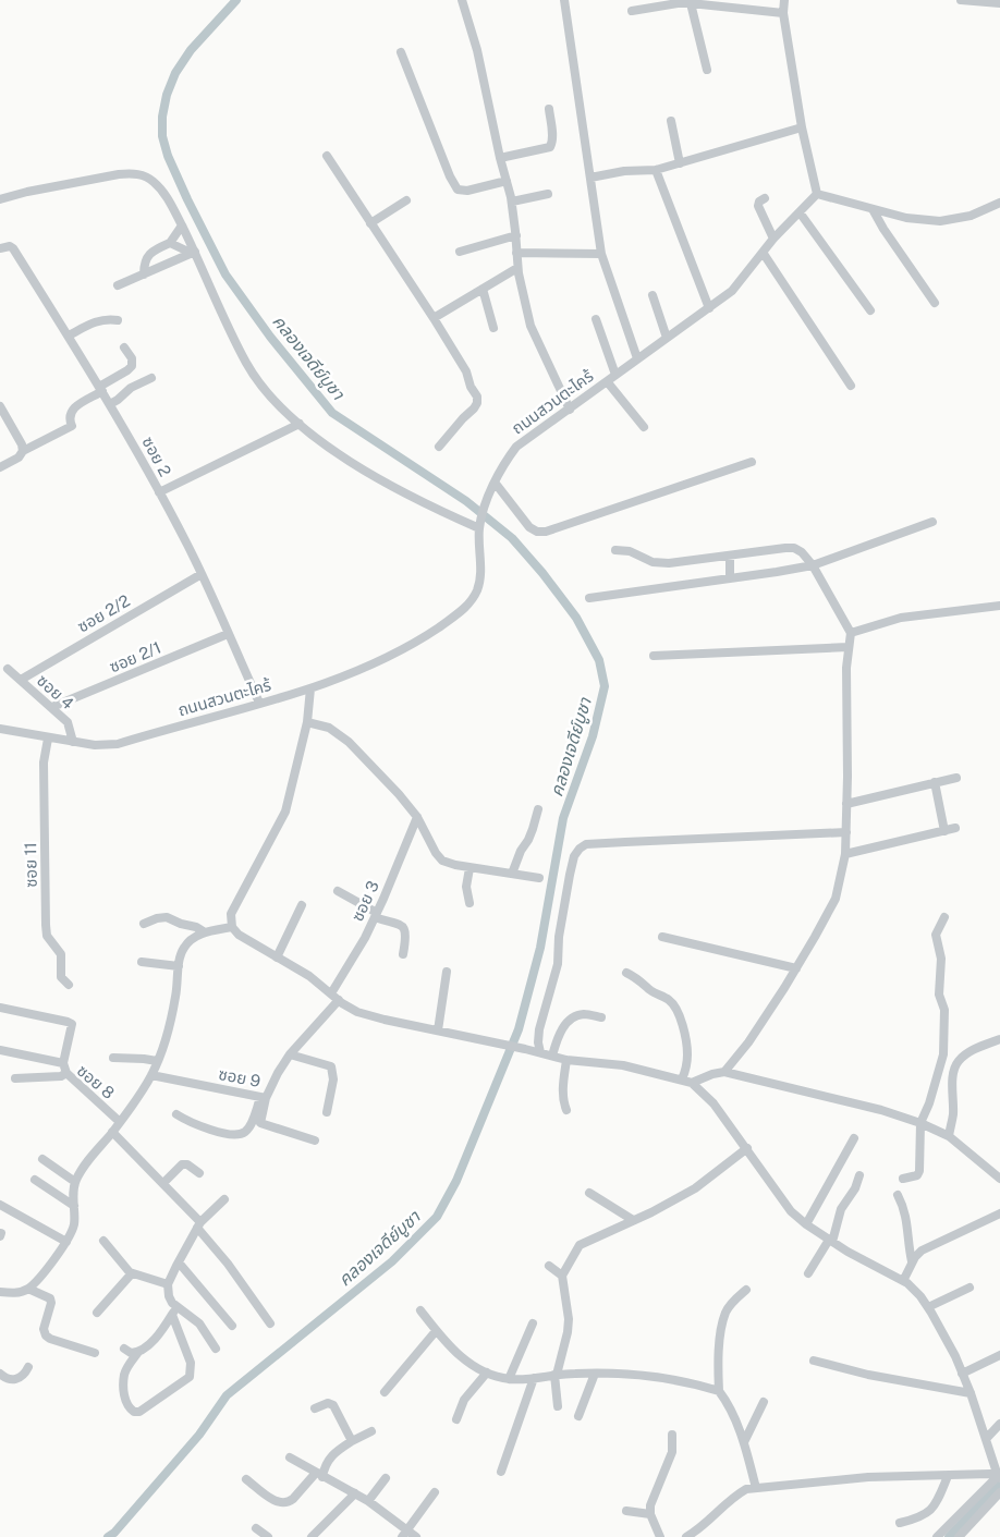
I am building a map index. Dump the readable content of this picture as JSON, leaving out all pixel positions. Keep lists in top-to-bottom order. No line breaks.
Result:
{"streets":{"street":["ถนนสวนตะไคร้","ซอย 2","ซอย 2/2","ซอย 2/1","ซอย 4","ซอย 11","ซอย 3","ซอย 9","ซอย 8"]},"crossings":[["ถนนสวนตะไคร้","ซอย 2"],["ถนนสวนตะไคร้","ซอย 4"],["ถนนสวนตะไคร้","ซอย 11"],["ซอย 2","ซอย 2/2"],["ซอย 2","ซอย 2/1"],["ซอย 2/2","ซอย 4"],["ซอย 2/1","ซอย 4"]],"water":["คลองเจดีย์บูชา"]}
